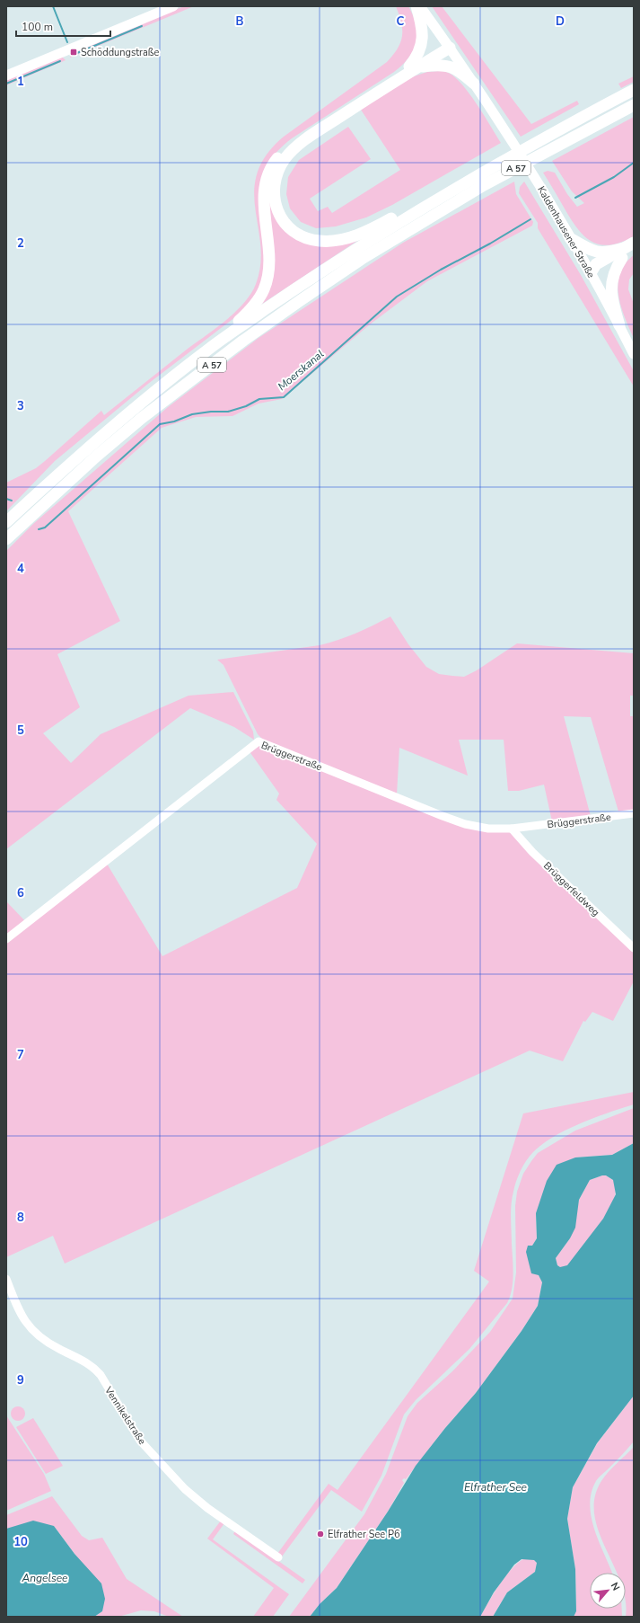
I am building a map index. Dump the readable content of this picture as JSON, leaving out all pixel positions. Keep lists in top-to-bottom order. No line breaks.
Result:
{"streets":{"highway":["A 57"],"main road":["Kaldenhausener Straße"],"street":["Brüggerstraße","Brüggerfeldweg","Vennikelstraße"]},"crossings":[["Brüggerstraße","Brüggerfeldweg"]],"water":["Moerskanal","Elfrather See","Angelsee"],"places":{"transit":["Schöddungstraße"],"other":["Elfrather See P6"]},"scale_bar":"100 m","north":"top right","grid":{"columns":["B","C","D"],"rows":["1","2","3","4","5","6","7","8","9","10"]}}
